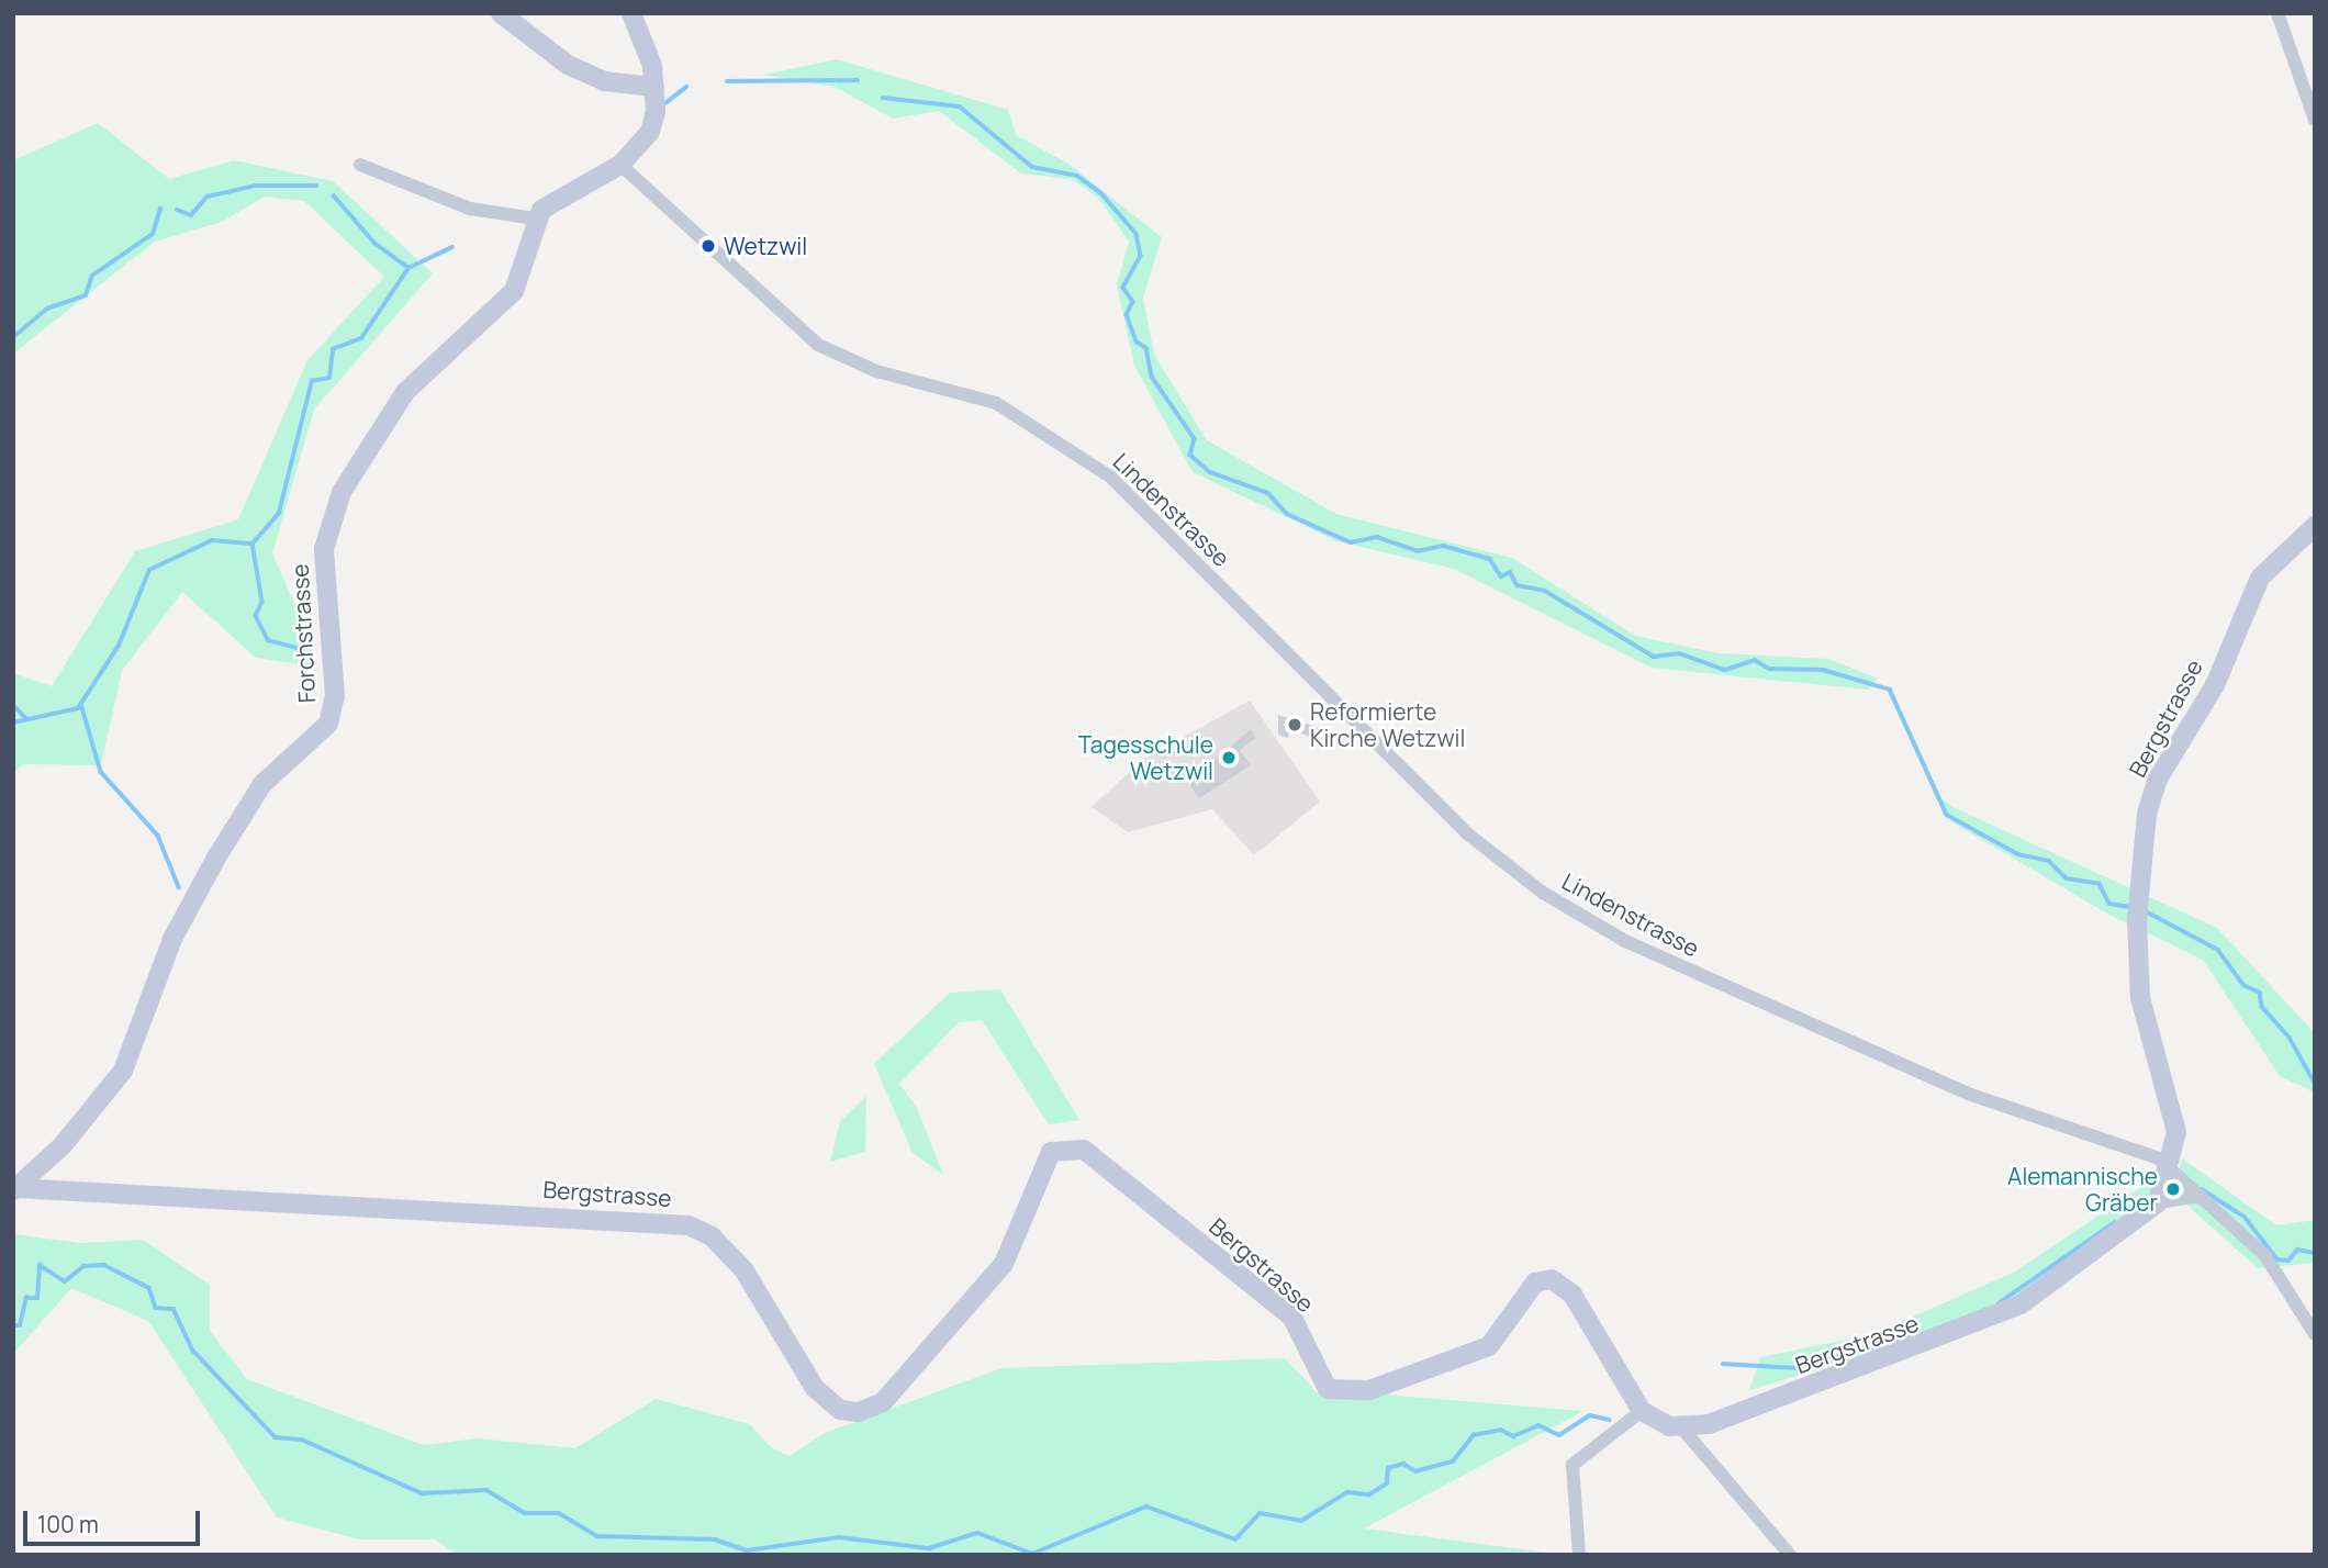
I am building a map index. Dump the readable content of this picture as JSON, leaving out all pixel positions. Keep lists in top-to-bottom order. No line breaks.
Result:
{"streets":{"street":["Lindenstrasse","Forchstrasse","Bergstrasse"]},"crossings":[["Lindenstrasse","Bergstrasse"],["Forchstrasse","Bergstrasse"]],"places":["Wetzwil","Reformierte Kirche Wetzwil","Tagesschule Wetzwil","Alemannische Gräber"],"scale_bar":"100 m"}
